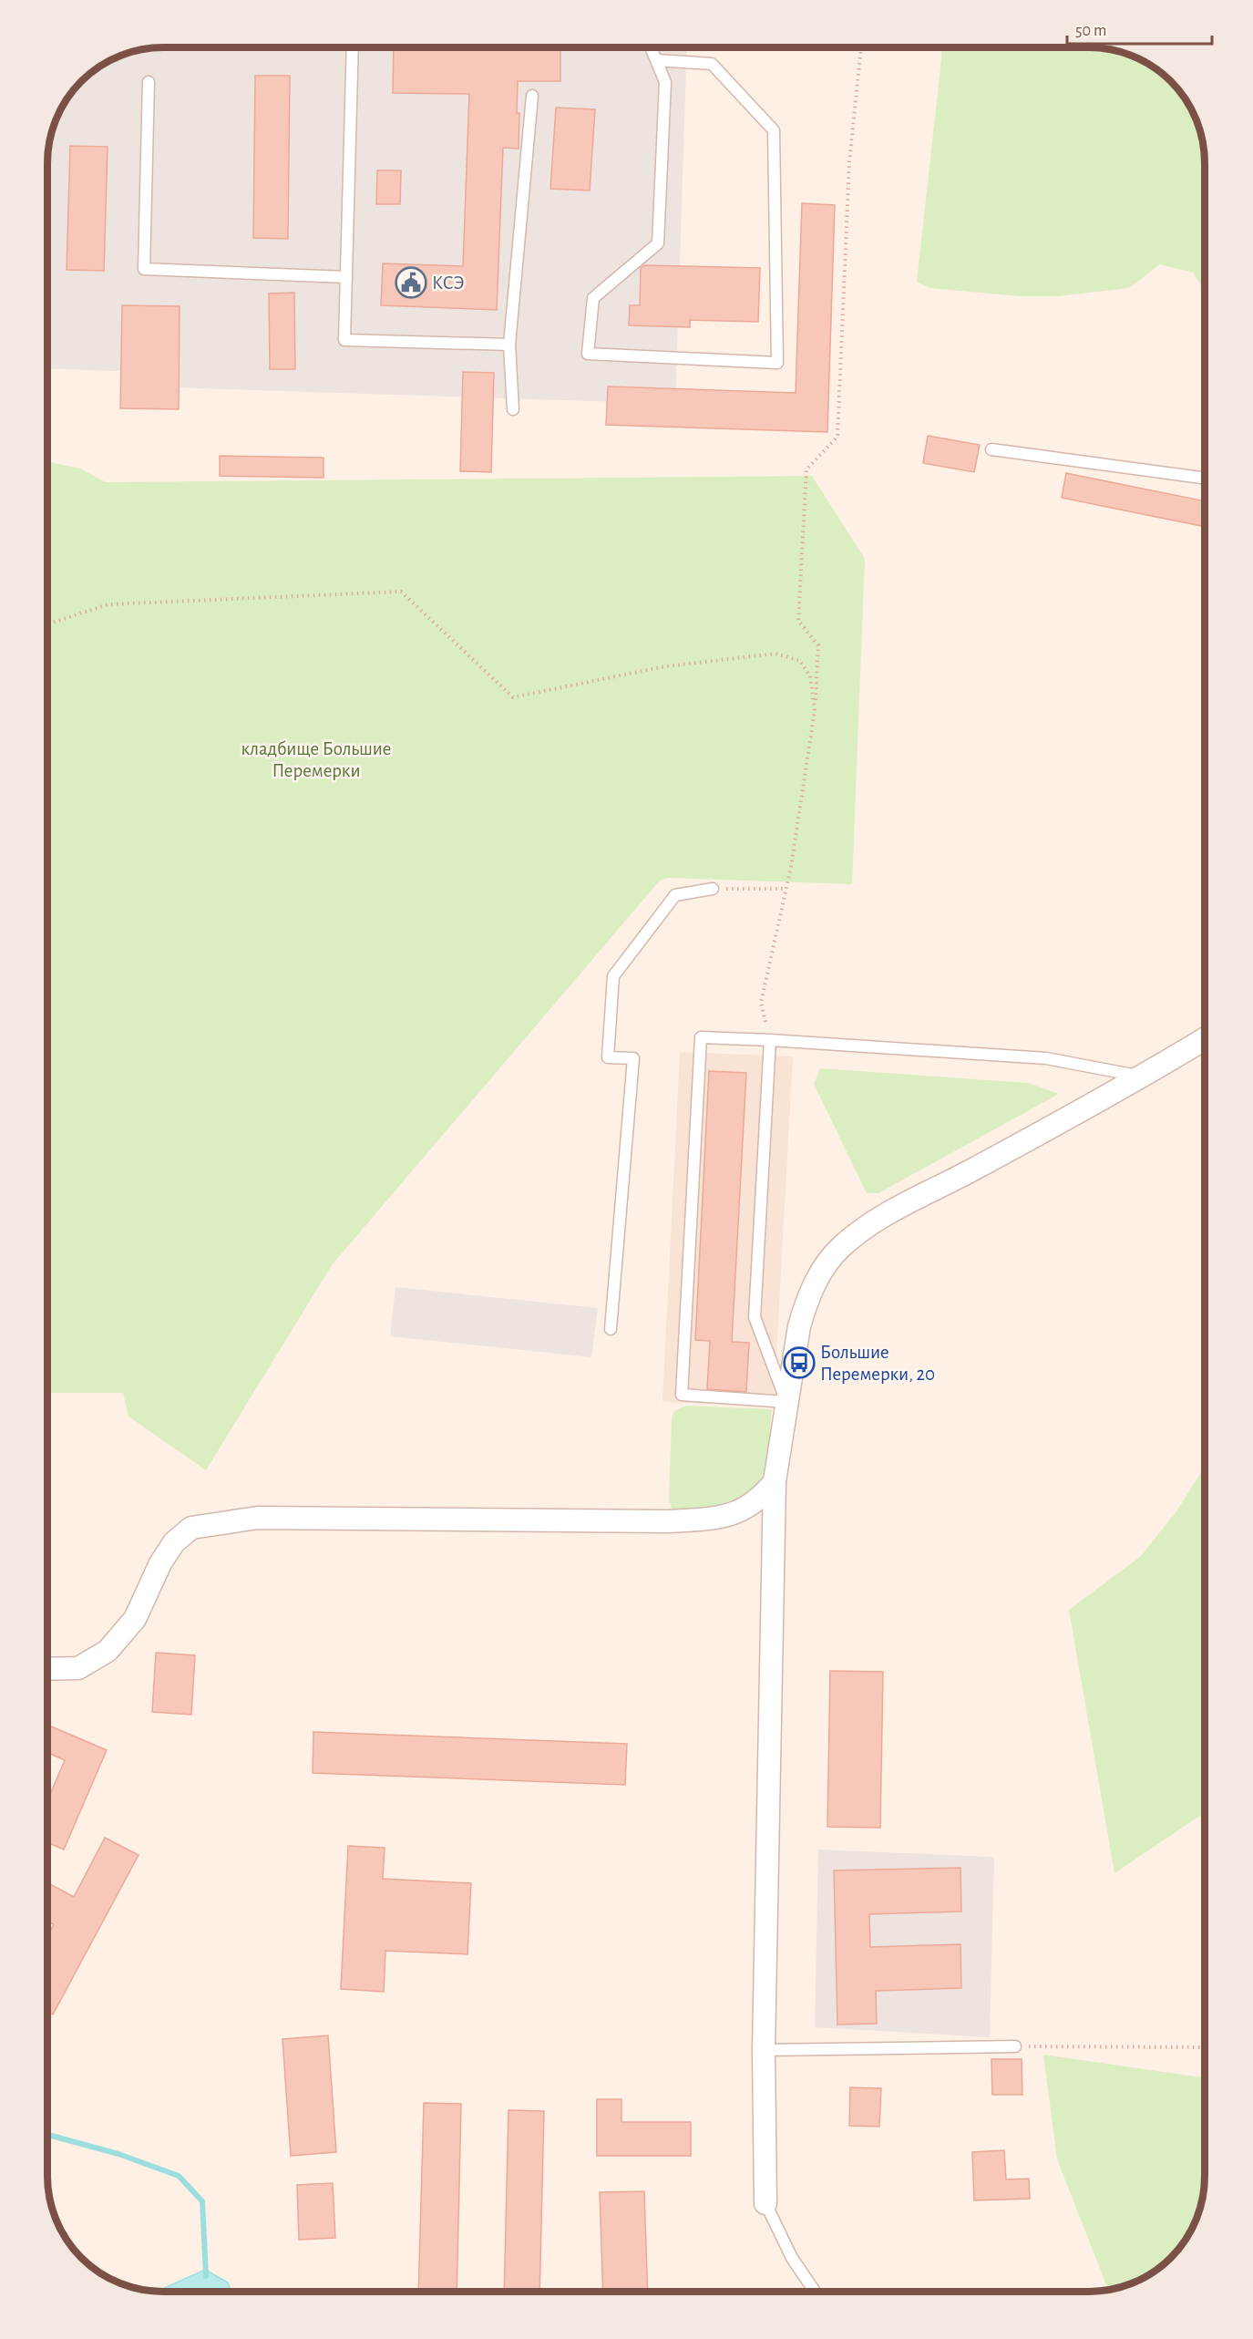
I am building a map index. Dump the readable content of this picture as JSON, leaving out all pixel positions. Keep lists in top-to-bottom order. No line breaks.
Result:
{"parks":["кладбище Большие Перемерки"],"places":{"public building":["КСЭ"],"bus stop":["Большие Перемерки, 20"]},"scale_bar":"50 m"}
